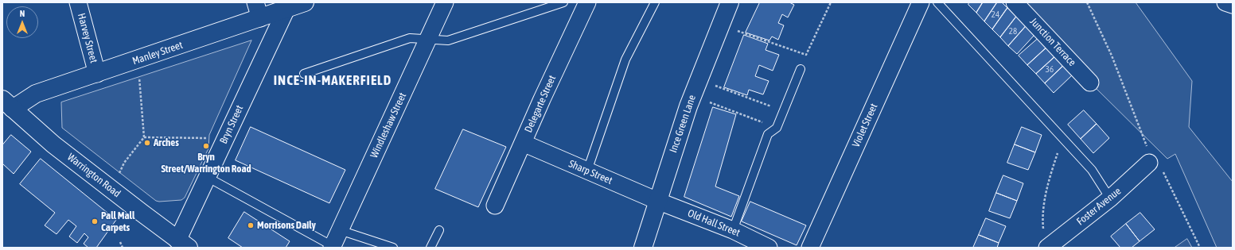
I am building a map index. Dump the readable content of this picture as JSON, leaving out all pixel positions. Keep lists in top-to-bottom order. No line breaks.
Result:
{"streets":{"street":["Harvey Street","Junction Terrace","Manley Street","Delegarte Street","Ince Green Lane","Bryn Street","Windleshaw Street","Violet Street","Sharp Street","Warrington Road","Foster Avenue","Old Hall Street"]},"crossings":[["Harvey Street","Manley Street"],["Manley Street","Bryn Street"],["Manley Street","Warrington Road"],["Delegarte Street","Sharp Street"],["Ince Green Lane","Sharp Street"],["Ince Green Lane","Old Hall Street"],["Bryn Street","Warrington Road"],["Sharp Street","Old Hall Street"]],"districts":["INCE-IN-MAKERFIELD"],"places":["Arches","Bryn Street/Warrington Road","Pall Mall Carpets","Morrisons Daily"],"house_numbers":["24","28","36"],"north":"top"}
